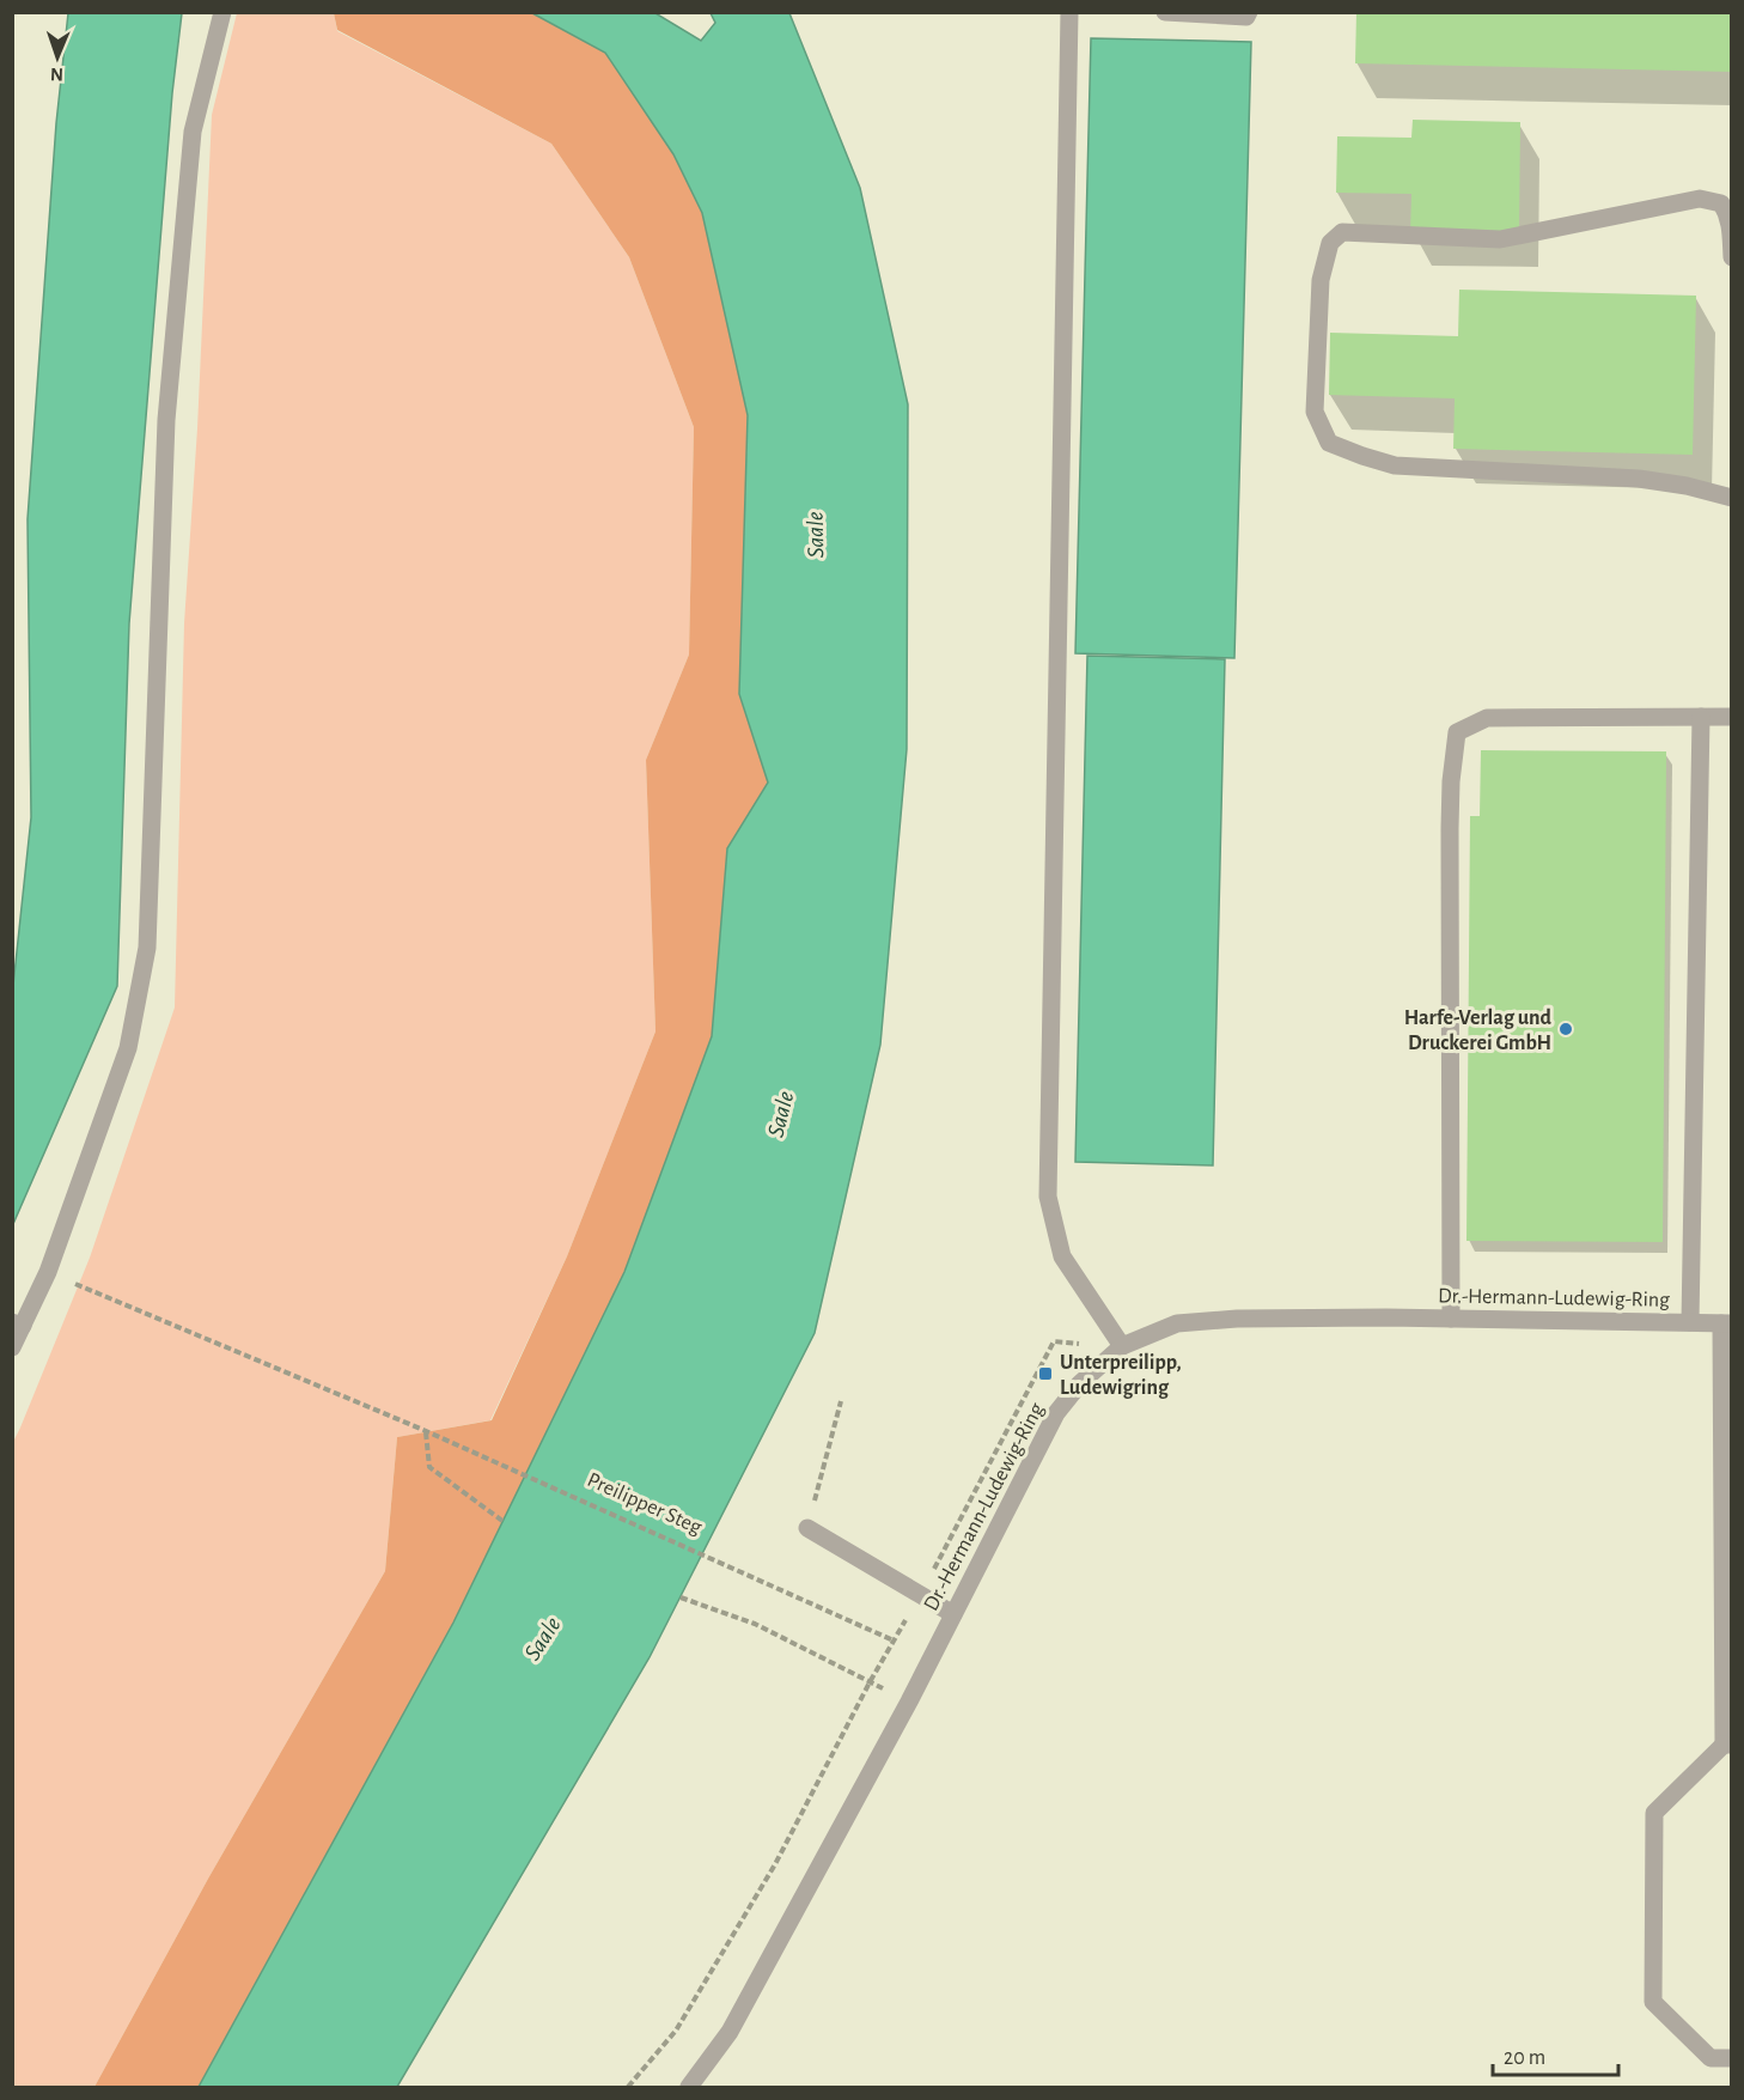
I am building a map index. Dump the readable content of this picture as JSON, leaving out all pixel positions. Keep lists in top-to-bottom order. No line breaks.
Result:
{"streets":{"street":["Dr.-Hermann-Ludewig-Ring"],"path":["Preilipper Steg"]},"water":["Saale"],"places":{"other":["Harfe-Verlag und Druckerei GmbH"],"transit":["Unterpreilipp, Ludewigring"]},"scale_bar":"20 m","north":"bottom"}
